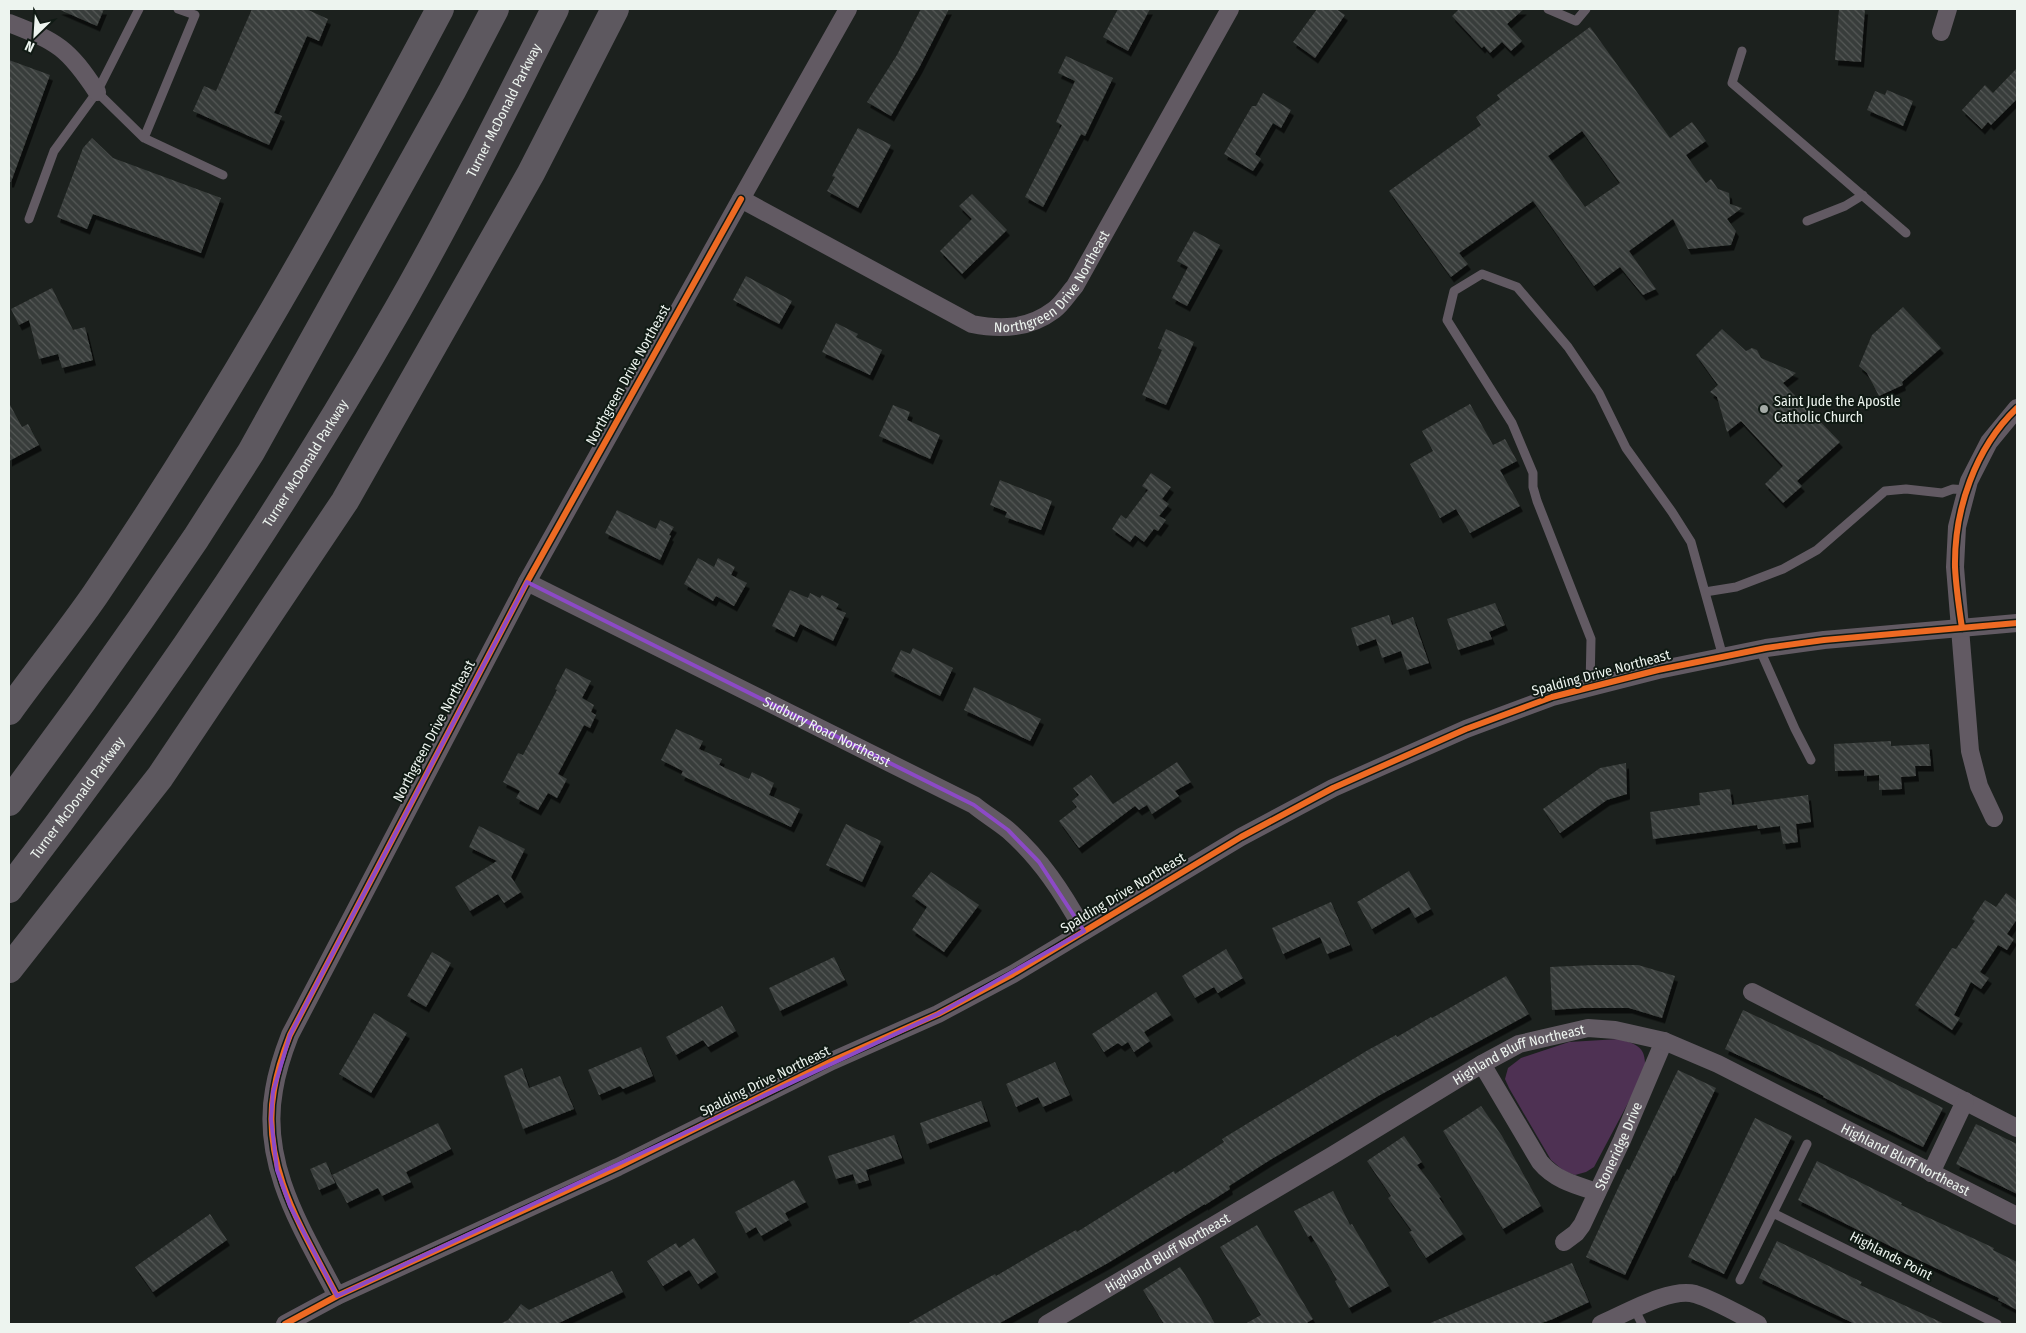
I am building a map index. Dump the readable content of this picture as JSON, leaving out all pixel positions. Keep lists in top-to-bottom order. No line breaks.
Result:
{"streets":{"highway":["Turner McDonald Parkway"],"street":["Northgreen Drive Northeast","Spalding Drive Northeast","Sudbury Road Northeast","Highland Bluff Northeast","Stoneridge Drive"],"lane":["Highlands Point"]},"crossings":[["Northgreen Drive Northeast","Spalding Drive Northeast"],["Northgreen Drive Northeast","Sudbury Road Northeast"],["Spalding Drive Northeast","Sudbury Road Northeast"],["Highland Bluff Northeast","Stoneridge Drive"]],"places":["Saint Jude the Apostle Catholic Church"],"north":"bottom left"}
